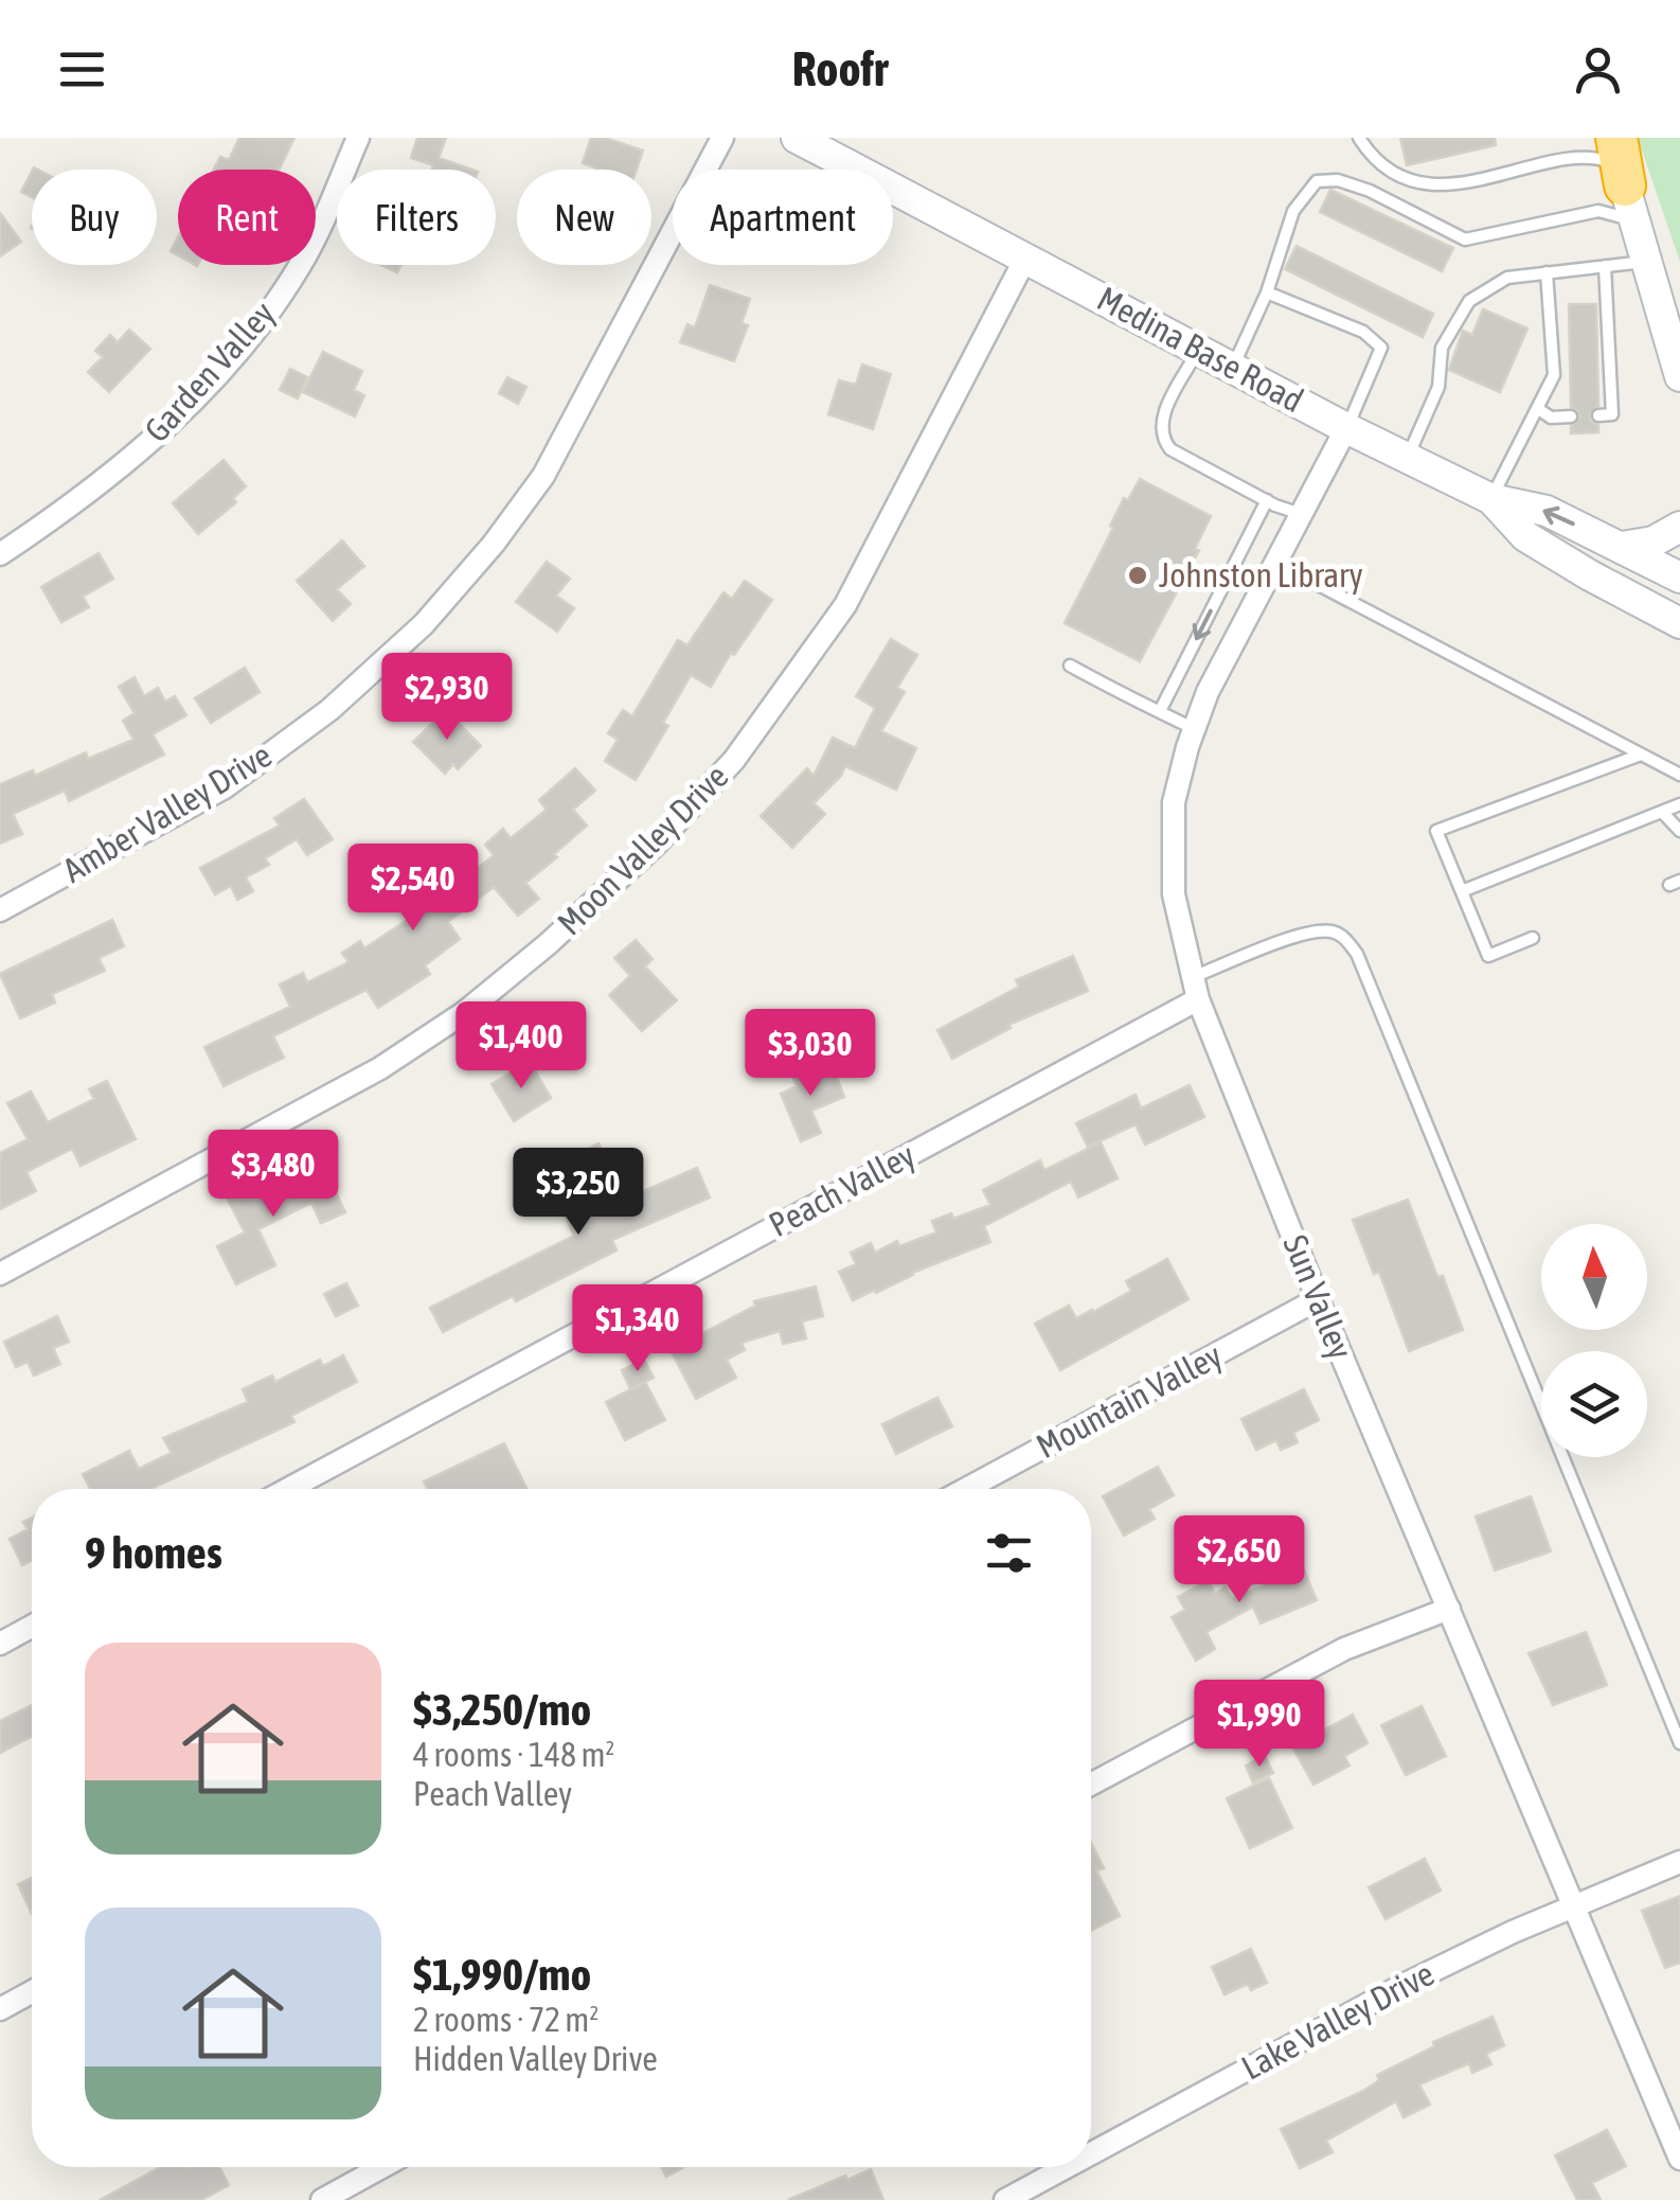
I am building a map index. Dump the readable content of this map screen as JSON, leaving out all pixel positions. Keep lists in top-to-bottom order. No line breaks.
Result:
{"streets":{"street":["Medina Base Road","Garden Valley","Amber Valley Drive","Moon Valley Drive","Peach Valley","Sun Valley","Mountain Valley","Lake Valley Drive"]},"crossings":[["Medina Base Road","Moon Valley Drive"],["Medina Base Road","Sun Valley"],["Peach Valley","Sun Valley"],["Sun Valley","Mountain Valley"],["Sun Valley","Lake Valley Drive"]],"places":["Johnston Library"],"north":"top","page":{"header":"Roofr","chip":["Buy","Rent","Filters","New","Apartment"],"price":["$2,930","$2,540","$1,400","$3,030","$3,480","$3,250","$1,340","$2,650","$1,990"],"heading":"9 homes","list":[{"name":"$3,250/mo","note":"4 rooms · 148 m² · Peach Valley"},{"name":"$1,990/mo","note":"2 rooms · 72 m² · Hidden Valley Drive"}]}}
